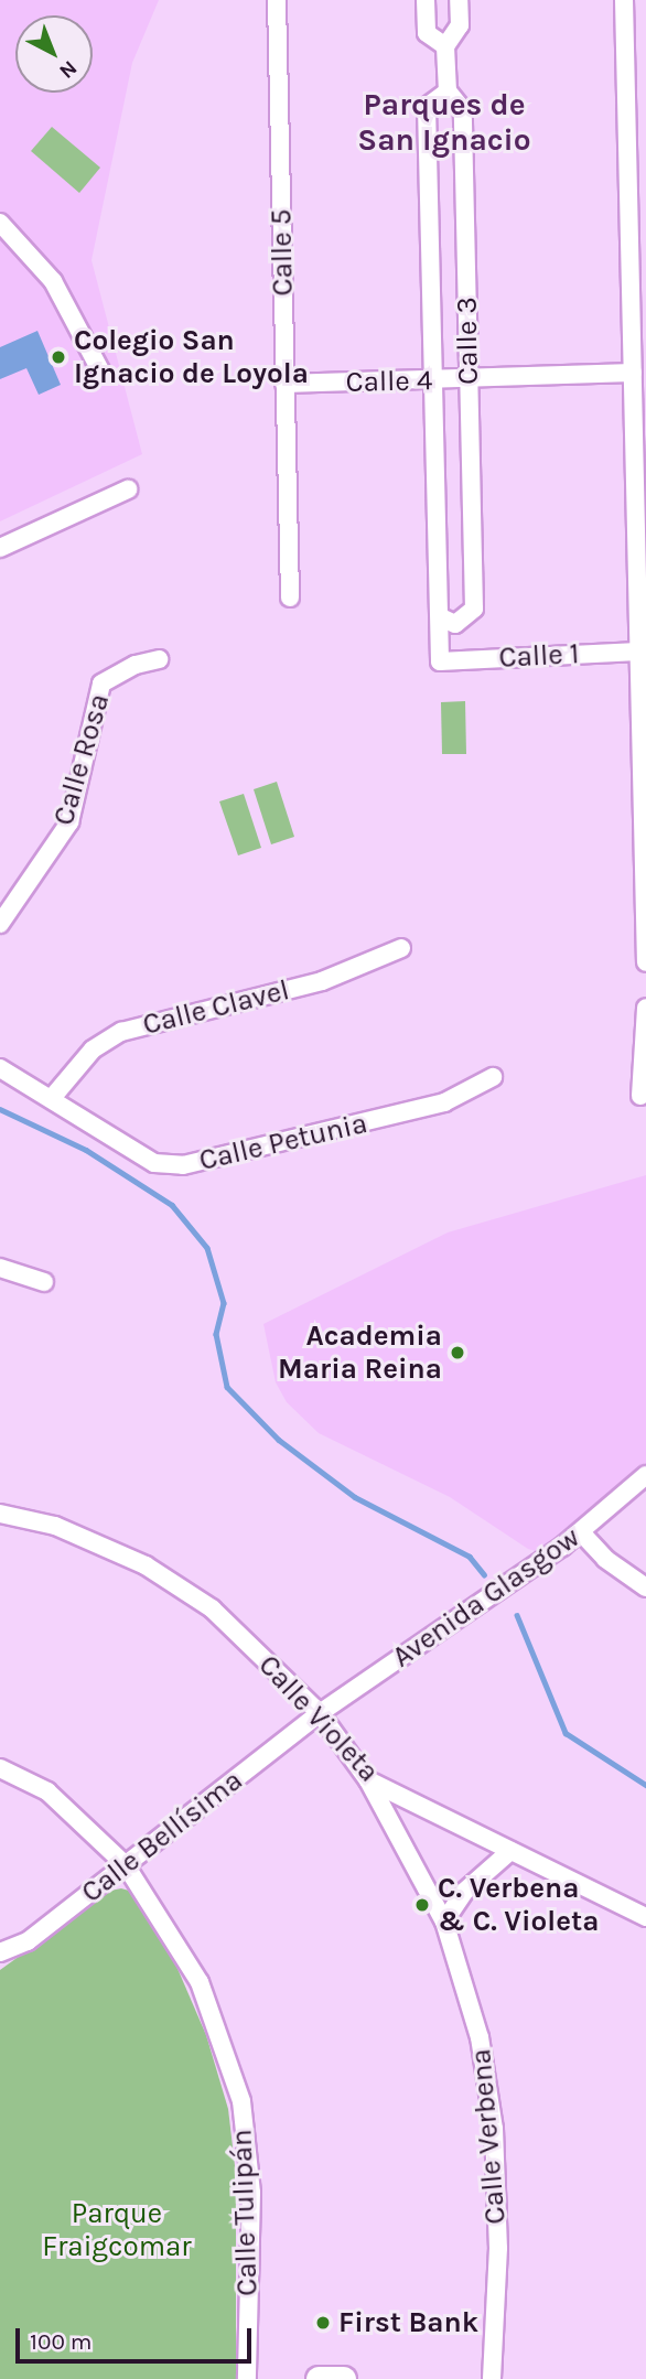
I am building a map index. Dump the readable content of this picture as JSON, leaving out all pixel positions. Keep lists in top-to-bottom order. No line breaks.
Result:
{"streets":{"street":["Calle 5","Calle 3","Calle 4","Calle 1","Calle Rosa","Calle Clavel","Calle Petunia","Avenida Glasgow","Calle Violeta","Calle Bellísima","Calle Verbena","Calle Tulipán"]},"crossings":[["Calle 5","Calle 4"],["Calle 3","Calle 4"],["Calle 3","Calle 1"],["Calle Clavel","Calle Petunia"],["Avenida Glasgow","Calle Violeta"],["Avenida Glasgow","Calle Bellísima"],["Calle Violeta","Calle Bellísima"],["Calle Violeta","Calle Verbena"],["Calle Bellísima","Calle Tulipán"]],"districts":["Parques de San Ignacio"],"parks":["Parque Fraigcomar"],"places":["Colegio San Ignacio de Loyola","Academia Maria Reina","C. Verbena & C. Violeta","First Bank"],"scale_bar":"100 m","north":"bottom right"}
